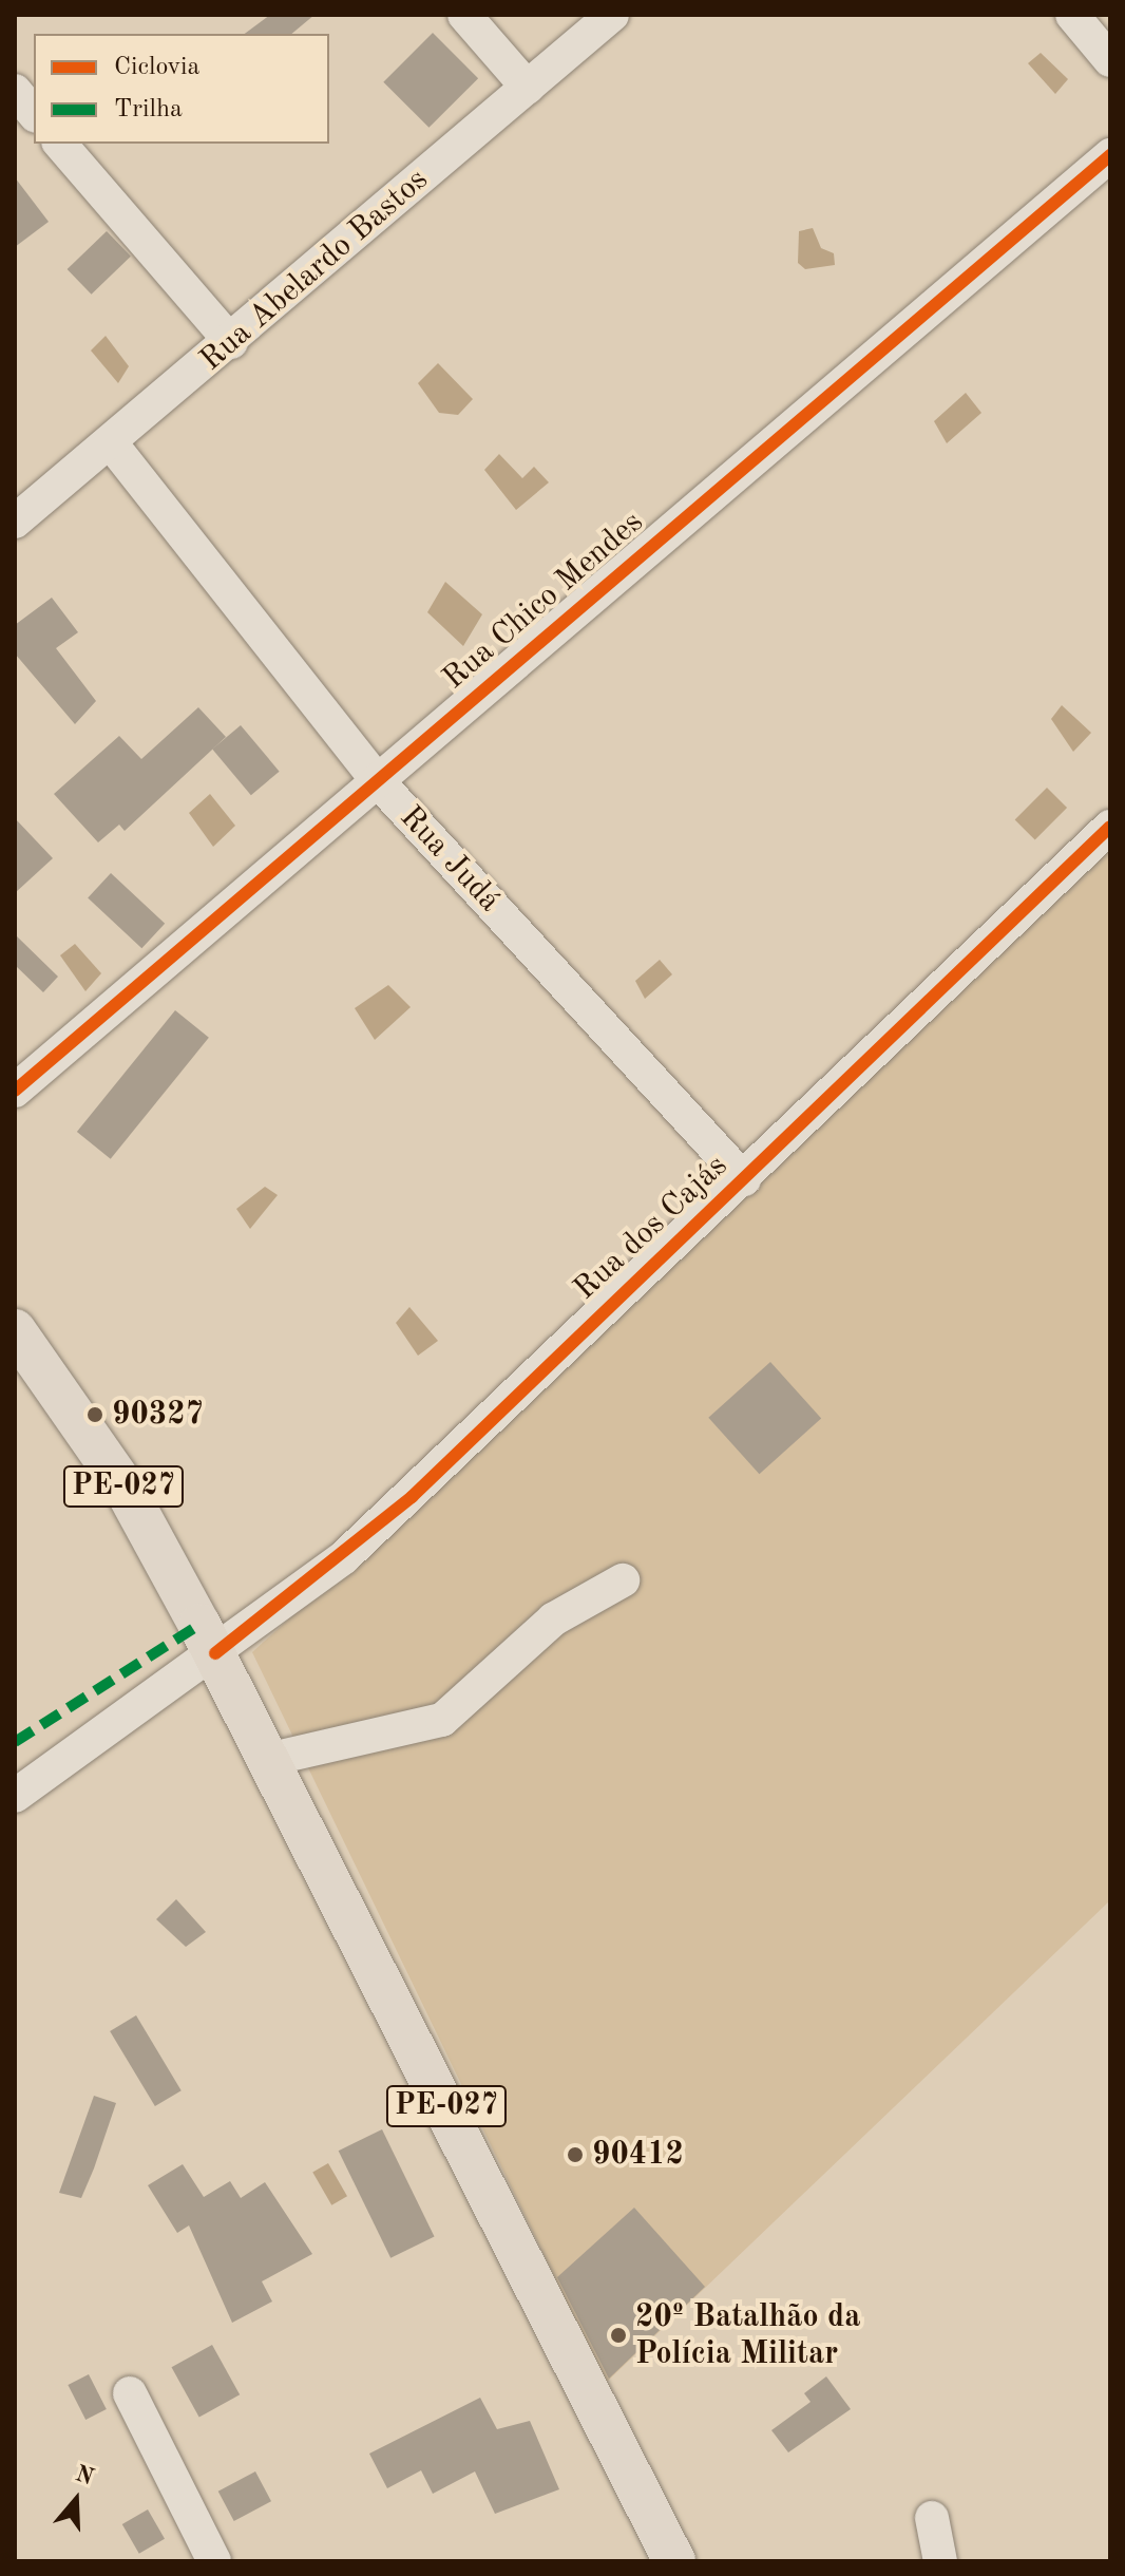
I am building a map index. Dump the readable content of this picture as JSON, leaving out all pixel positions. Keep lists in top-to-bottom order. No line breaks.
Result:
{"streets":{"main road":["PE-027"],"street":["Rua Abelardo Bastos","Rua Chico Mendes","Rua Judá","Rua dos Cajás"]},"crossings":[["Rua Abelardo Bastos","Rua Judá"],["Rua Chico Mendes","Rua Judá"],["Rua Judá","Rua dos Cajás"],["Rua dos Cajás","PE-027"]],"places":["90327","90412","20º Batalhão da Polícia Militar"],"legend":["Ciclovia","Trilha"],"north":"top"}
